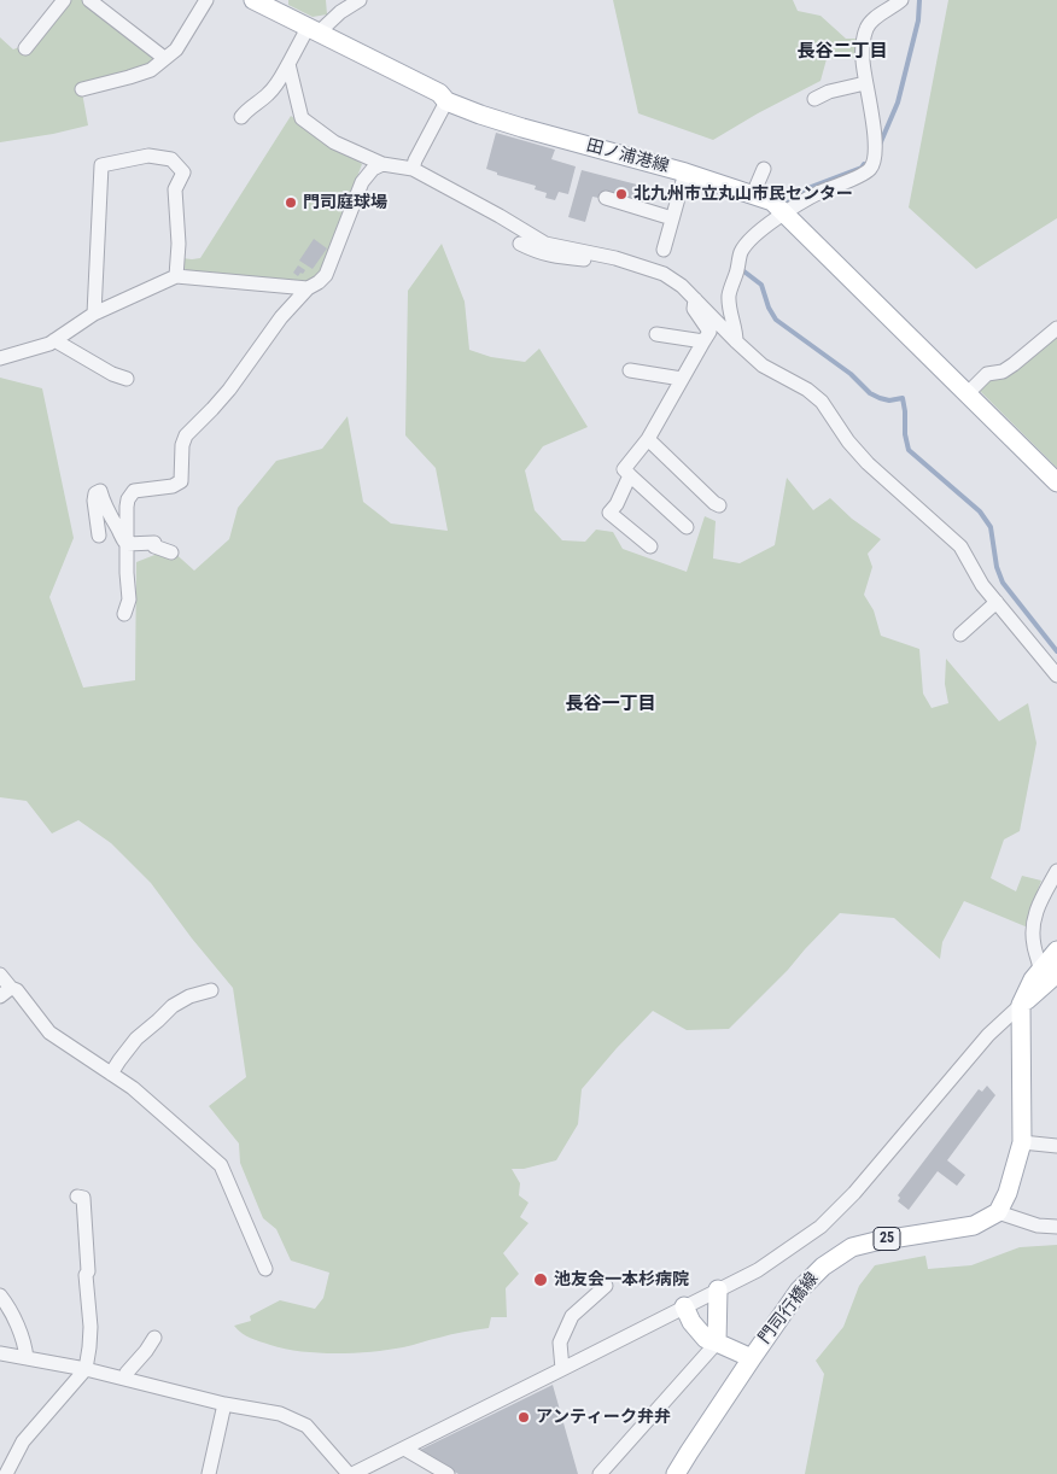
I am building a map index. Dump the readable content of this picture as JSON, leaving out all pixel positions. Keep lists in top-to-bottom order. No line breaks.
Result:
{"streets":{"main road":["田ノ浦港線","25","門司行橋線"]},"districts":["長谷二丁目","長谷一丁目"],"places":["北九州市立丸山市民センター","門司庭球場","池友会一本杉病院","アンティーク弁弁"]}
